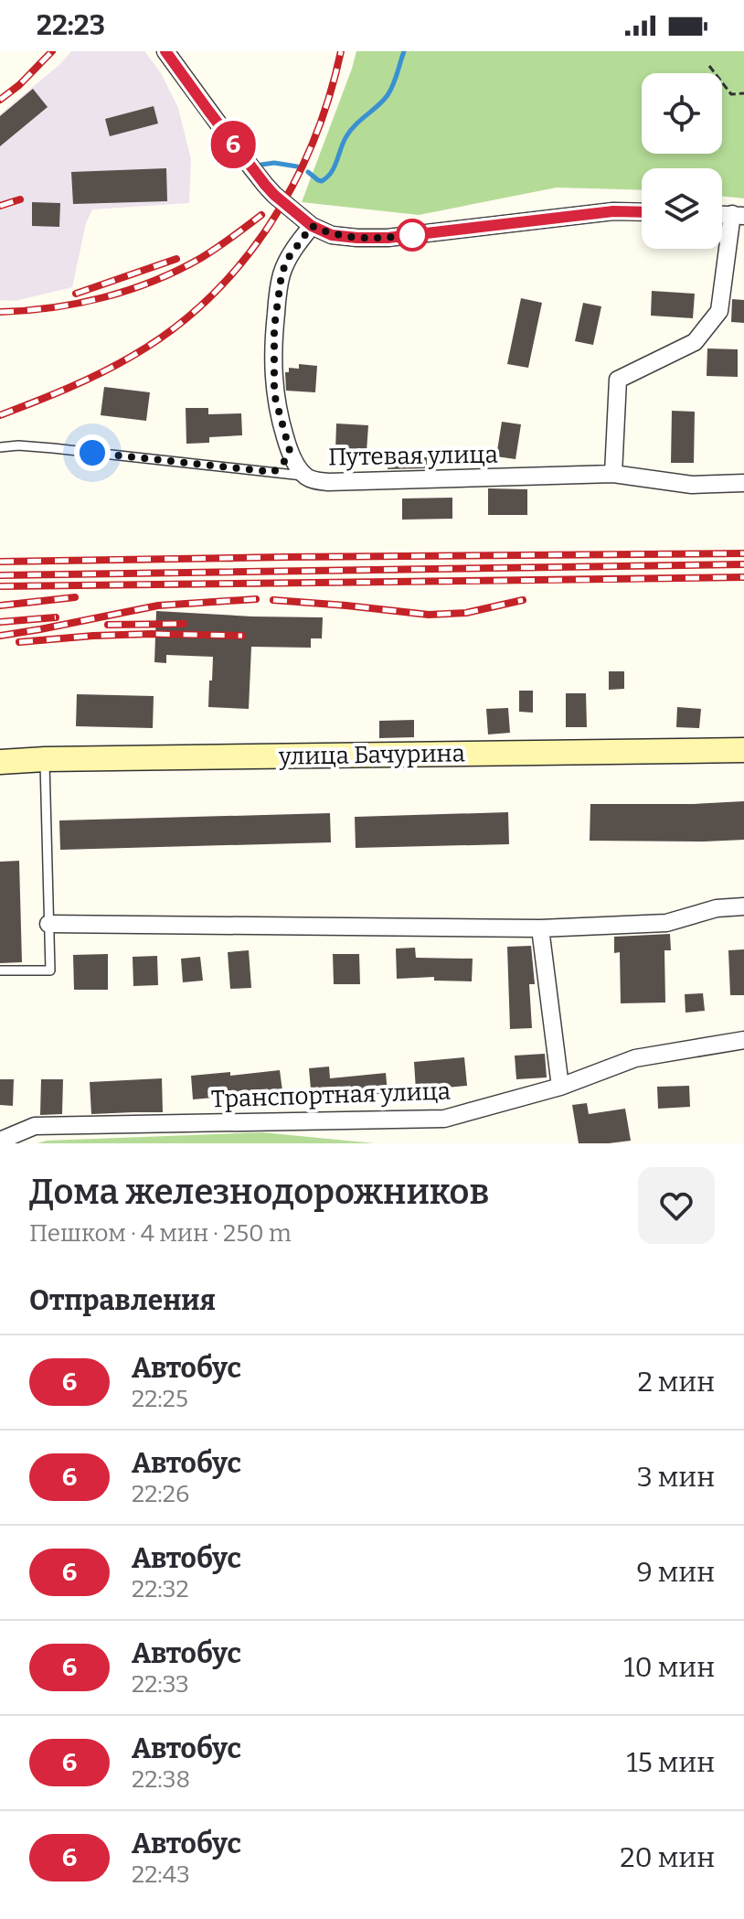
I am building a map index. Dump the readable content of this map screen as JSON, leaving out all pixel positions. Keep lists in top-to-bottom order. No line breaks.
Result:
{"streets":{"street":["Путевая улица","улица Бачурина","Транспортная улица"]},"lines":["bus line 6"],"page":{"status":"22:23","on_map":"6","heading":[["Дома железнодорожников","Пешком · 4 мин · 250 m"],"Отправления"],"list":[{"mark":"6","name":"Автобус","note":"22:25","value":"2 мин"},{"mark":"6","name":"Автобус","note":"22:26","value":"3 мин"},{"mark":"6","name":"Автобус","note":"22:32","value":"9 мин"},{"mark":"6","name":"Автобус","note":"22:33","value":"10 мин"},{"mark":"6","name":"Автобус","note":"22:38","value":"15 мин"},{"mark":"6","name":"Автобус","note":"22:43","value":"20 мин"}]}}
